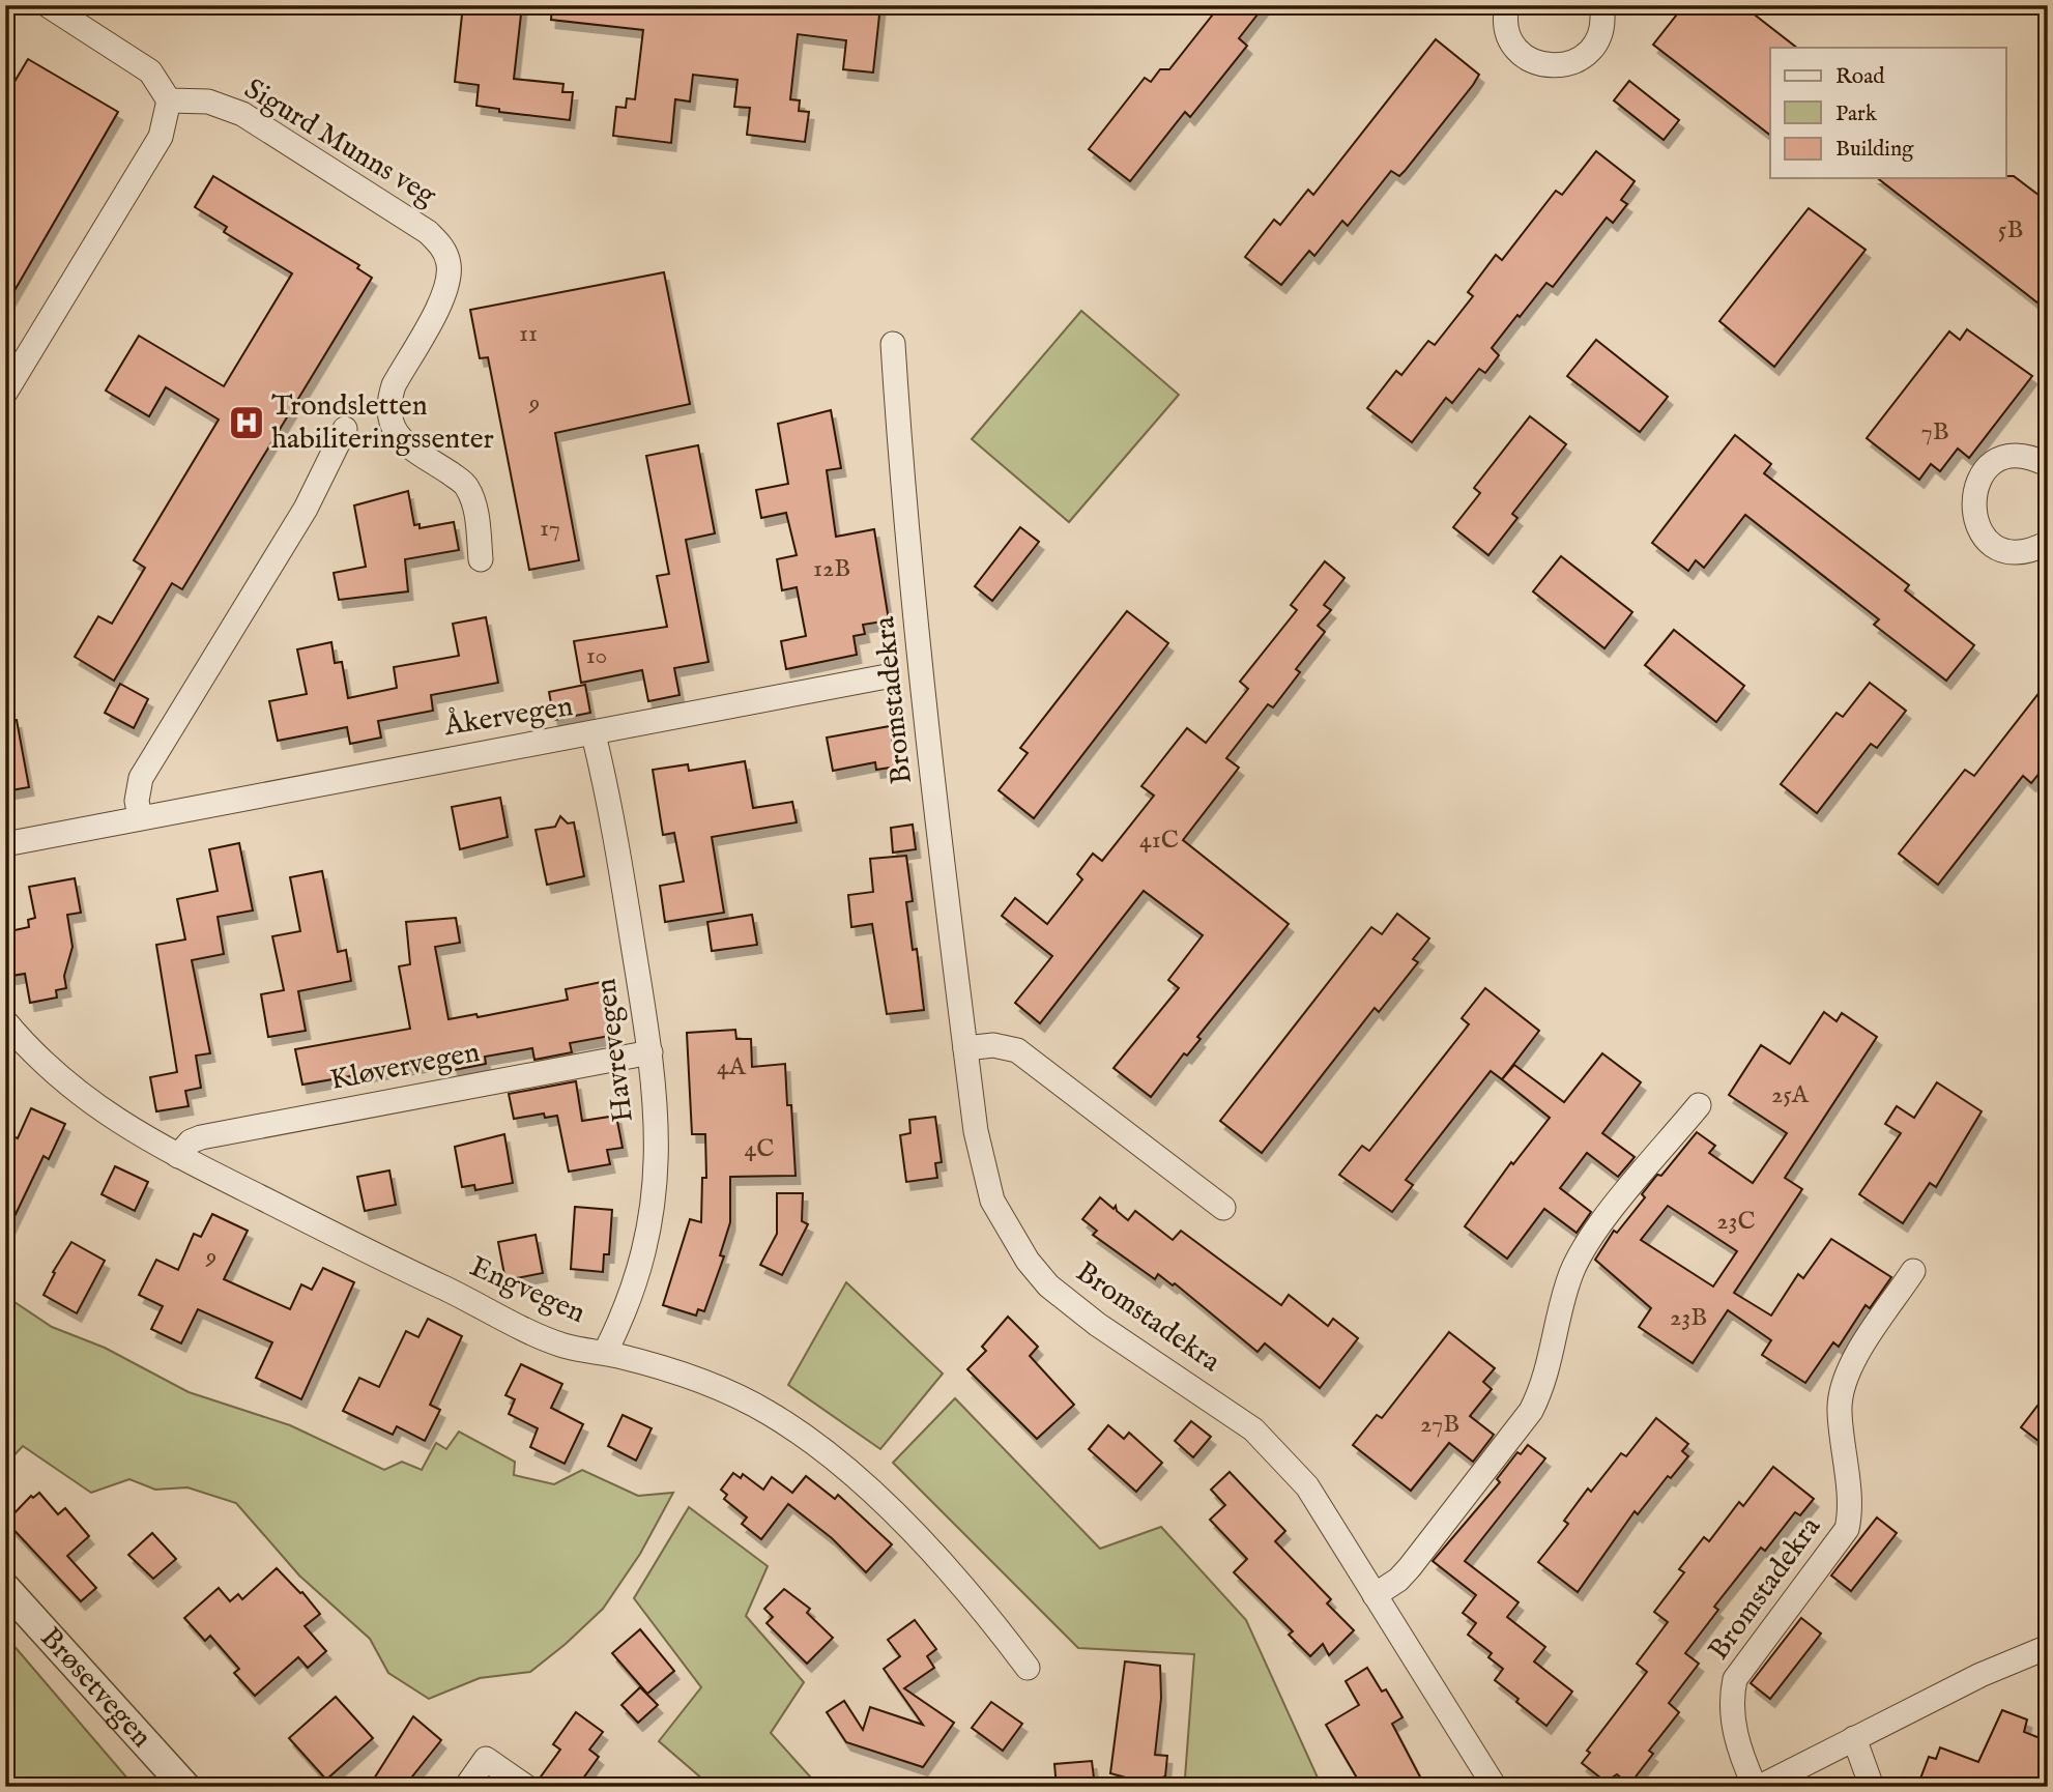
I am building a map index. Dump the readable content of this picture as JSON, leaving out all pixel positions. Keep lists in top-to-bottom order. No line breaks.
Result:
{"streets":{"street":["Sigurd Munns veg","Bromstadekra","Åkervegen","Havrevegen","Kløvervegen","Engvegen","Brøsetvegen"]},"crossings":[["Åkervegen","Havrevegen"],["Havrevegen","Kløvervegen"],["Havrevegen","Engvegen"],["Kløvervegen","Engvegen"]],"places":{"hospital":["Trondsletten habiliteringssenter"]},"house_numbers":["5B","11","9","7B","17","12B","10","41C","4A","25A","4C","23C","9","23B","27B"],"legend":["Road","Park","Building"]}
